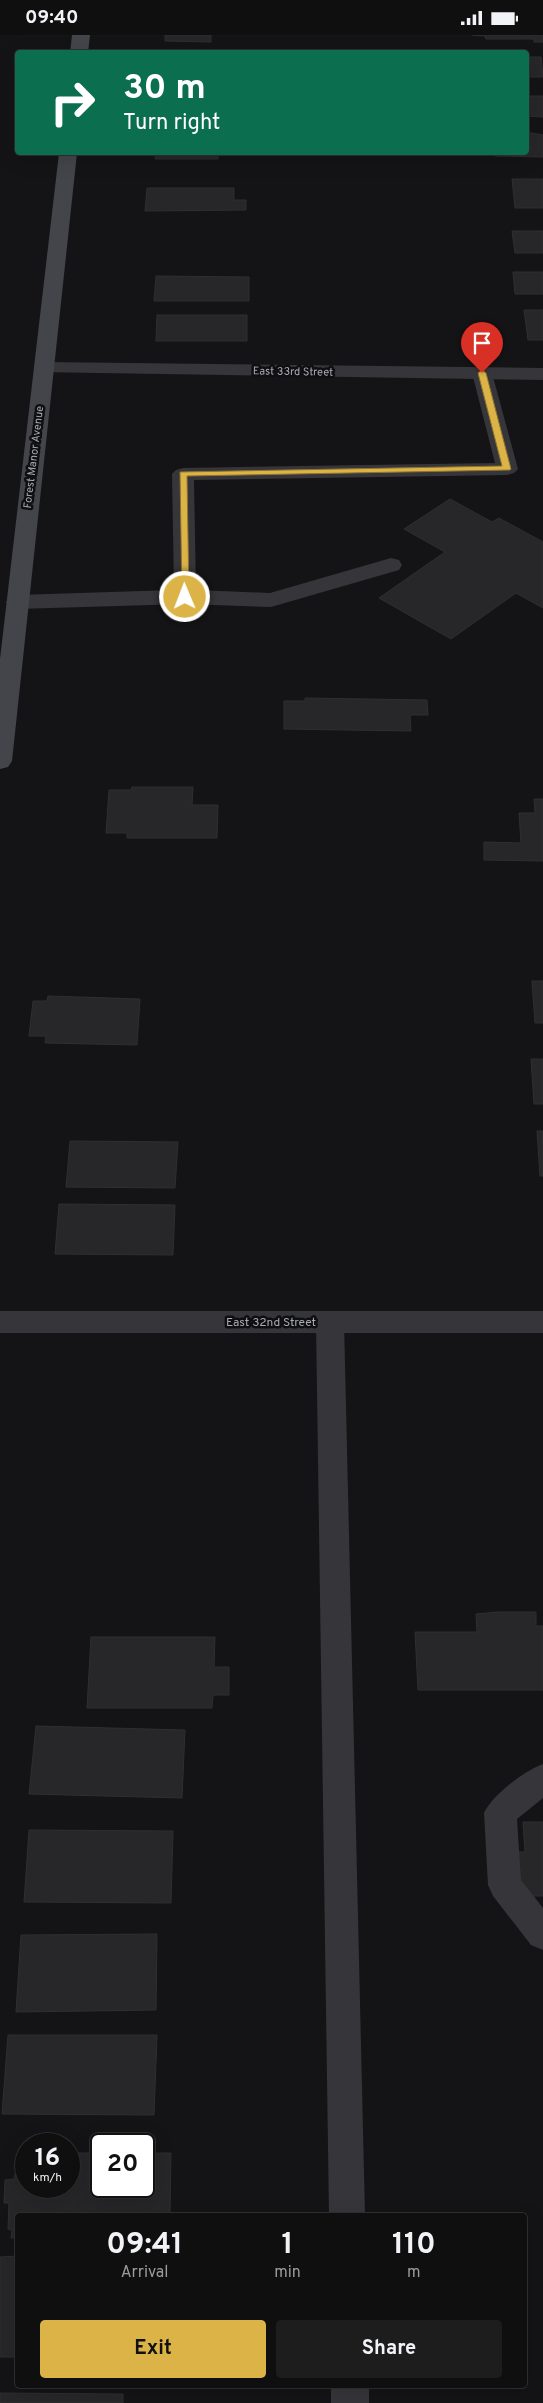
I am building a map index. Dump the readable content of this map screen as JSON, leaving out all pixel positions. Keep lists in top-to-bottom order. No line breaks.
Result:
{"streets":{"street":["East 33rd Street","Forest Manor Avenue","East 32nd Street"]},"crossings":[["East 33rd Street","Forest Manor Avenue"]],"page":{"status":"09:40","turn":["30 m","Turn right"],"speed":"16 km/h","limit":"20","eta":["09:41","Arrival","1","min","110","m"],"buttons":["Exit","Share"]}}
